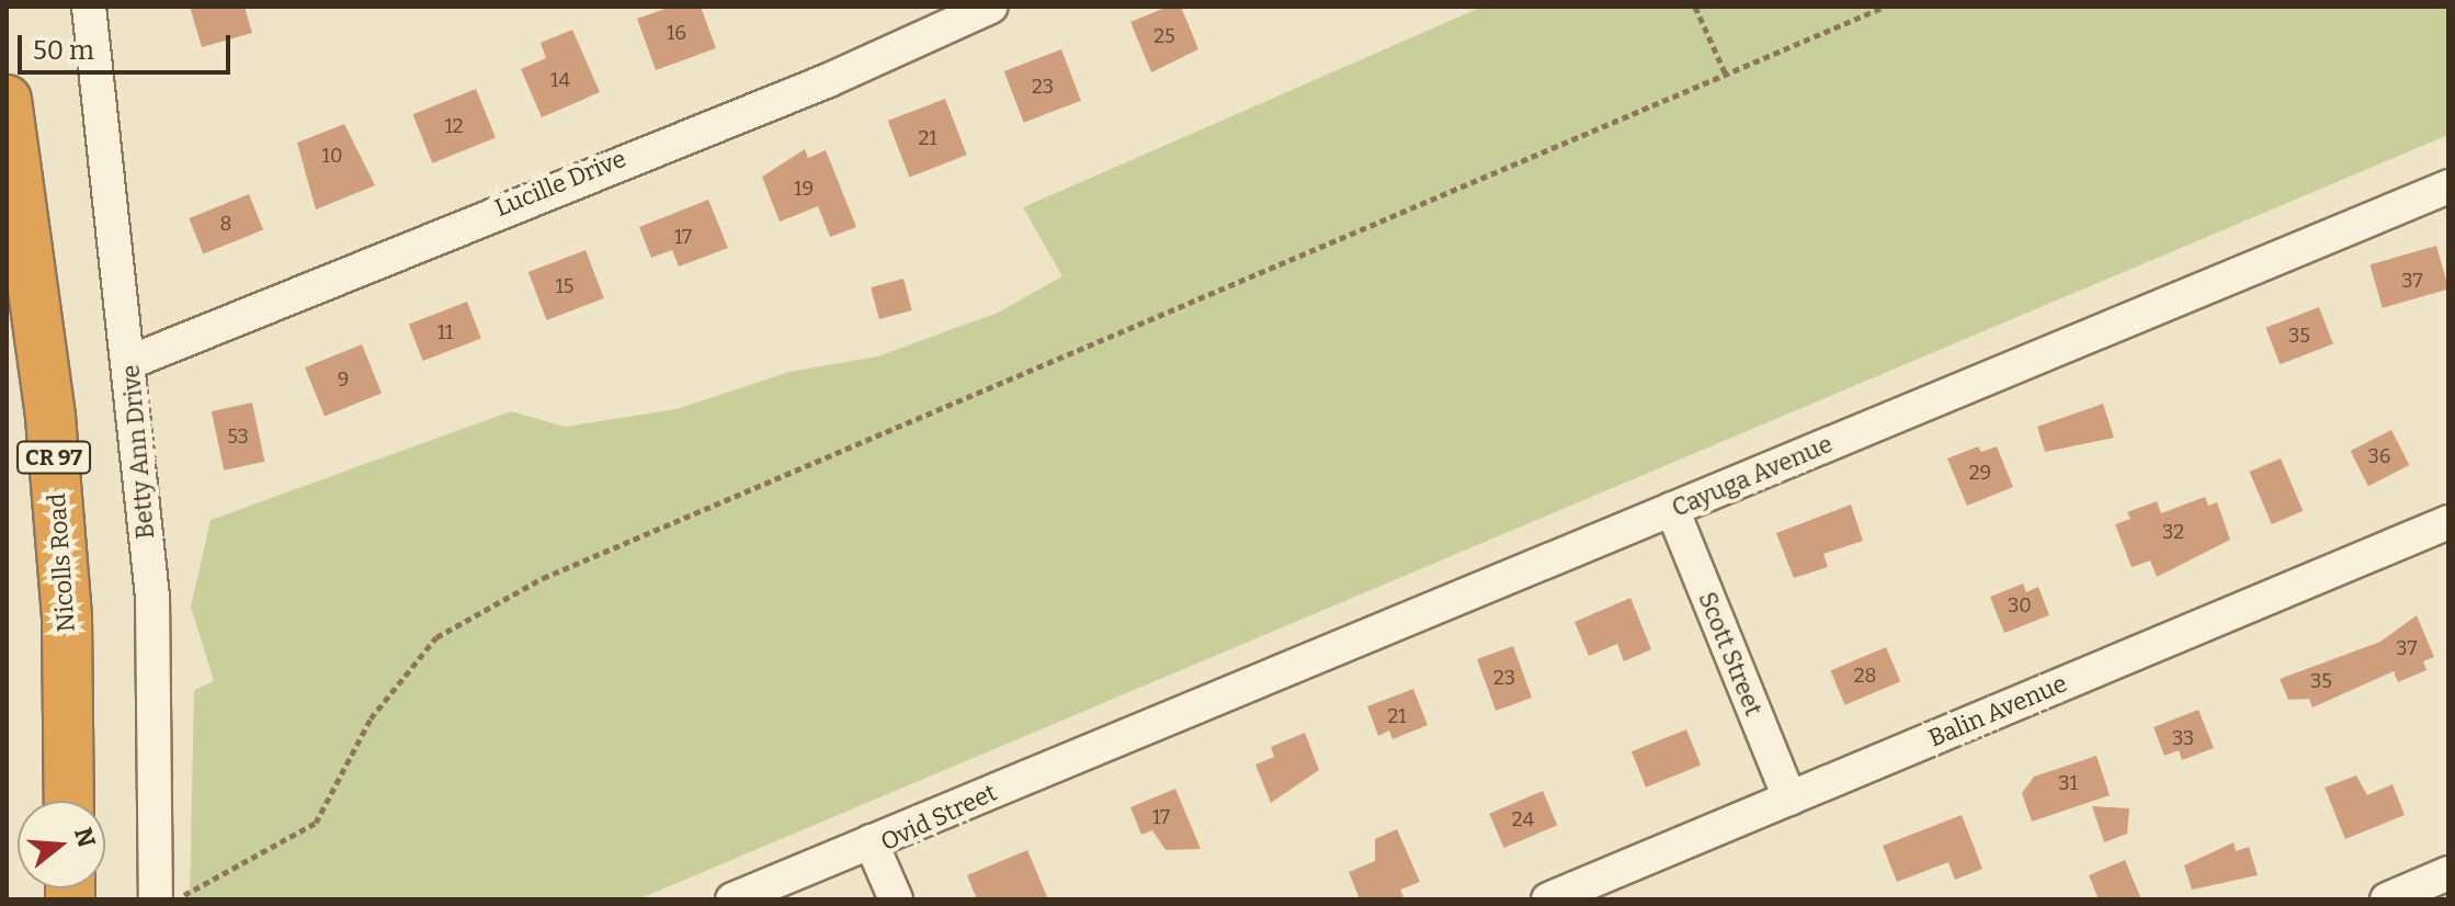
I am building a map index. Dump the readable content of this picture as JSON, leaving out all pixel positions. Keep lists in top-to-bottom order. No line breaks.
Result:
{"streets":{"highway":["CR 97","Nicolls Road"],"street":["Lucille Drive","Betty Ann Drive","Cayuga Avenue","Scott Street","Balin Avenue","Ovid Street"]},"crossings":[["Lucille Drive","Betty Ann Drive"],["Cayuga Avenue","Scott Street"],["Cayuga Avenue","Ovid Street"],["Scott Street","Balin Avenue"]],"house_numbers":["16","25","14","23","12","21","10","19","8","17","37","15","11","35","9","53","36","29","32","30","37","28","23","35","21","33","31","17","24"],"scale_bar":"50 m","north":"right"}
